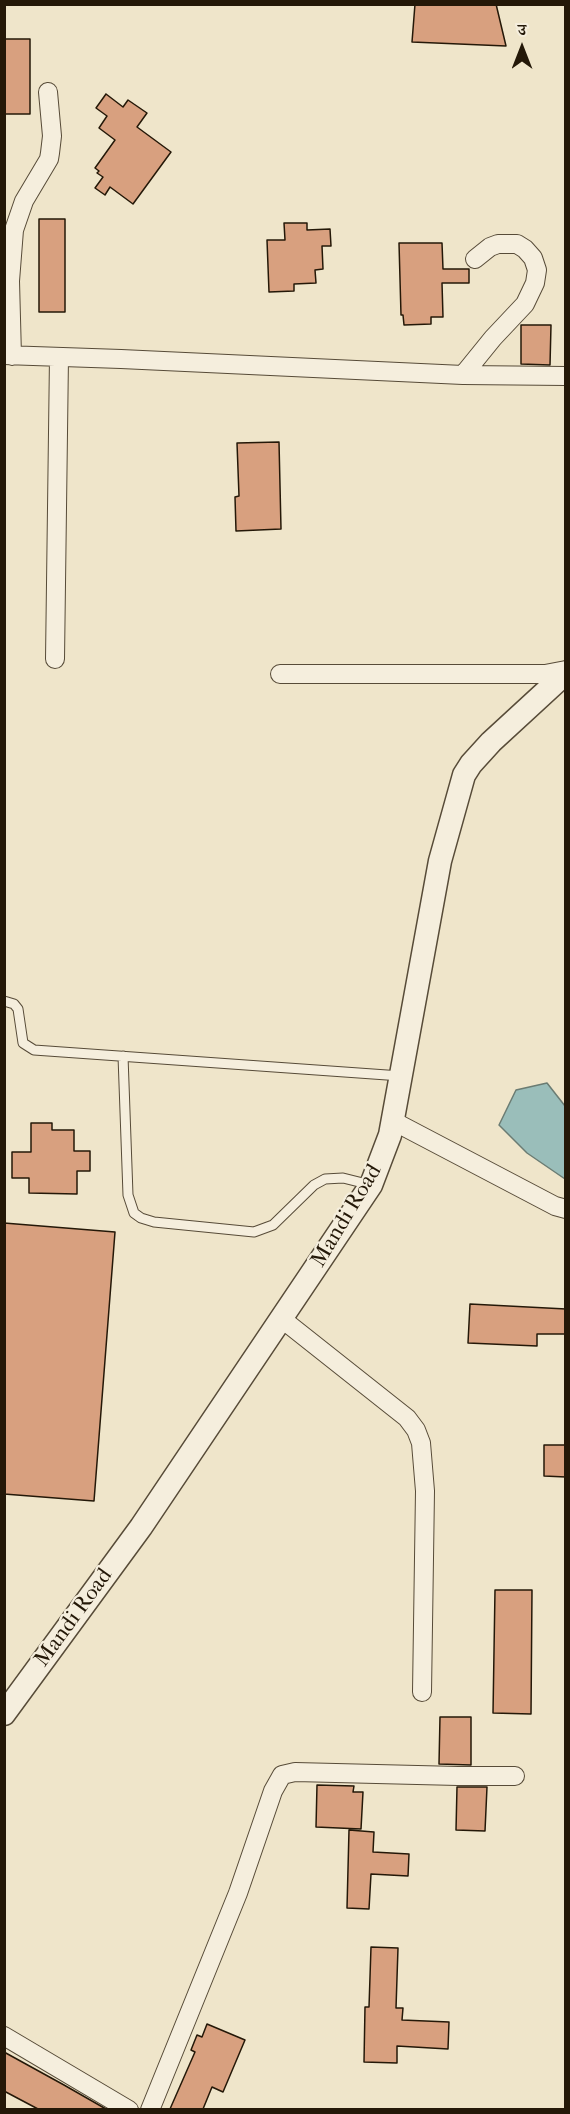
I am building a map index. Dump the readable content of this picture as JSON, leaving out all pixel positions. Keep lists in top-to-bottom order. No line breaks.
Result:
{"streets":{"street":["Mandi Road"]},"north":"top"}
